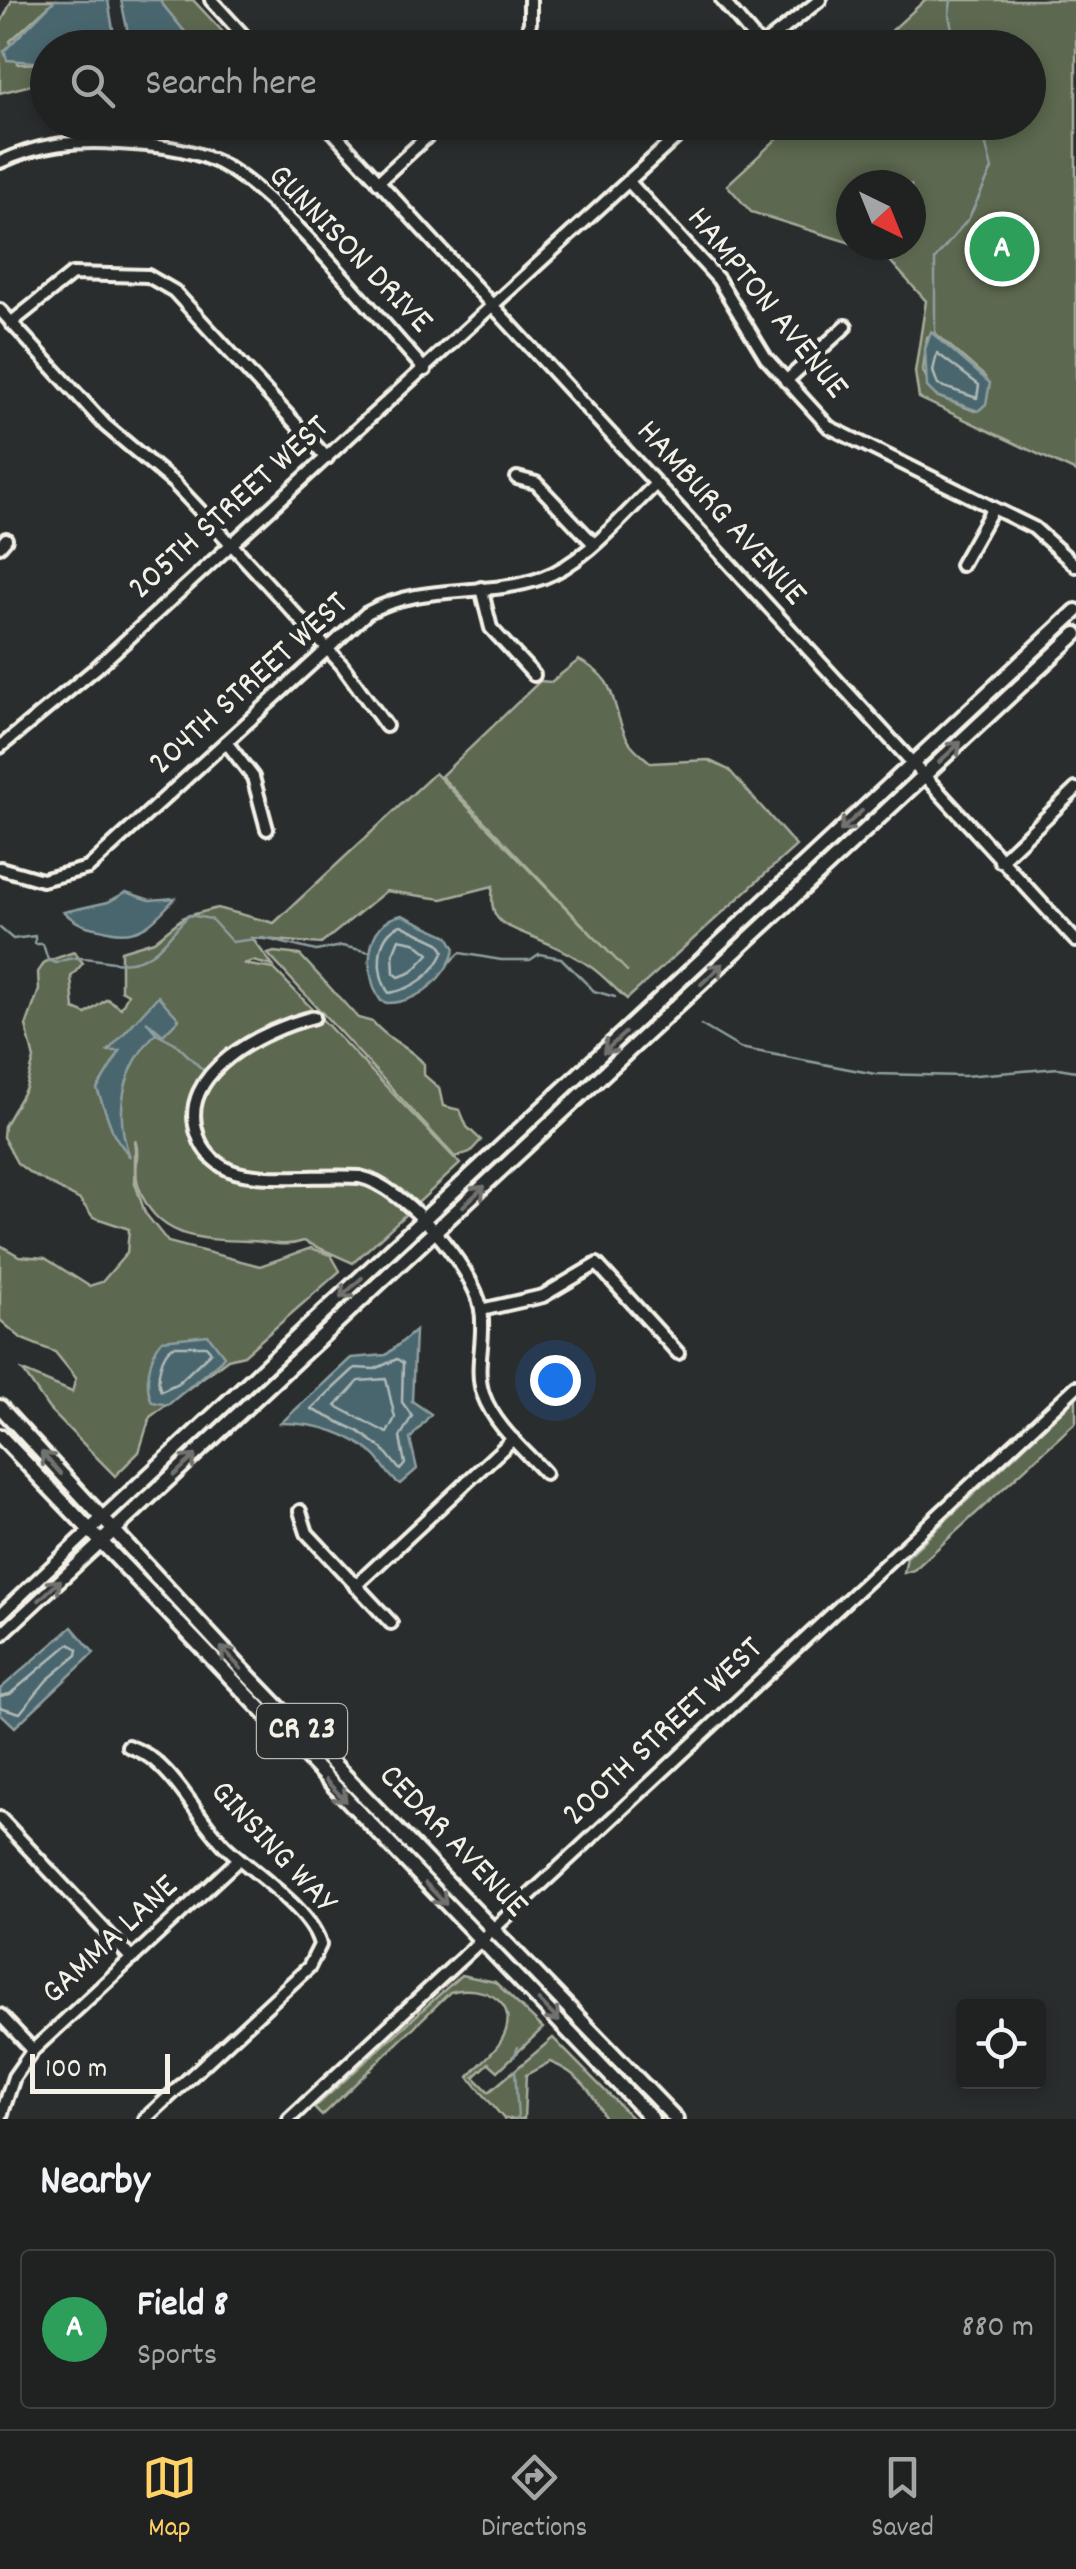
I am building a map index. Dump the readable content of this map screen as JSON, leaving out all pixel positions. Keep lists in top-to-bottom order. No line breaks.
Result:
{"streets":{"main road":["CR 23","CEDAR AVENUE"],"street":["GUNNISON DRIVE","HAMPTON AVENUE","205TH STREET WEST","HAMBURG AVENUE","204TH STREET WEST","200TH STREET WEST","GINSING WAY","GAMMA LANE"]},"crossings":[["GUNNISON DRIVE","205TH STREET WEST"],["HAMPTON AVENUE","205TH STREET WEST"],["205TH STREET WEST","HAMBURG AVENUE"],["HAMBURG AVENUE","204TH STREET WEST"],["CR 23","CEDAR AVENUE"],["200TH STREET WEST","CEDAR AVENUE"],["GINSING WAY","GAMMA LANE"]],"scale_bar":"100 m","north":"bottom right","page":{"search":"Search here","pins":"A","scale":"100 m","heading":"Nearby","list":[{"mark":"A","name":"Field 8","note":"Sports","value":"880 m"}],"nav":["Map","Directions","Saved"]}}
